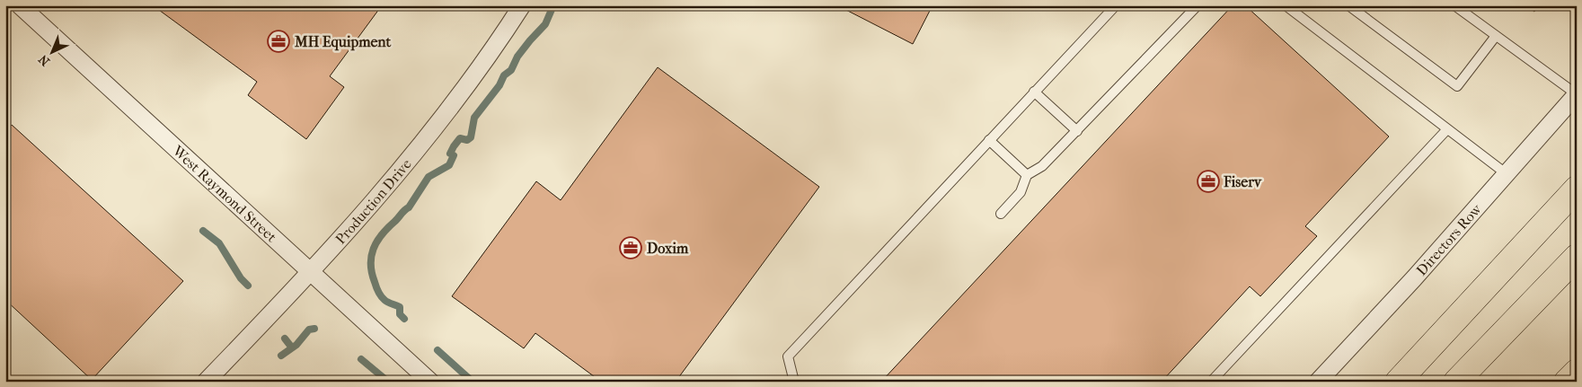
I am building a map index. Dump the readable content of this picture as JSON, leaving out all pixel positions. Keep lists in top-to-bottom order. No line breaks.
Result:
{"streets":{"street":["West Raymond Street","Production Drive","Directors Row"]},"crossings":[["West Raymond Street","Production Drive"]],"places":{"office":["MH Equipment","Fiserv","Doxim"]},"north":"bottom left"}
